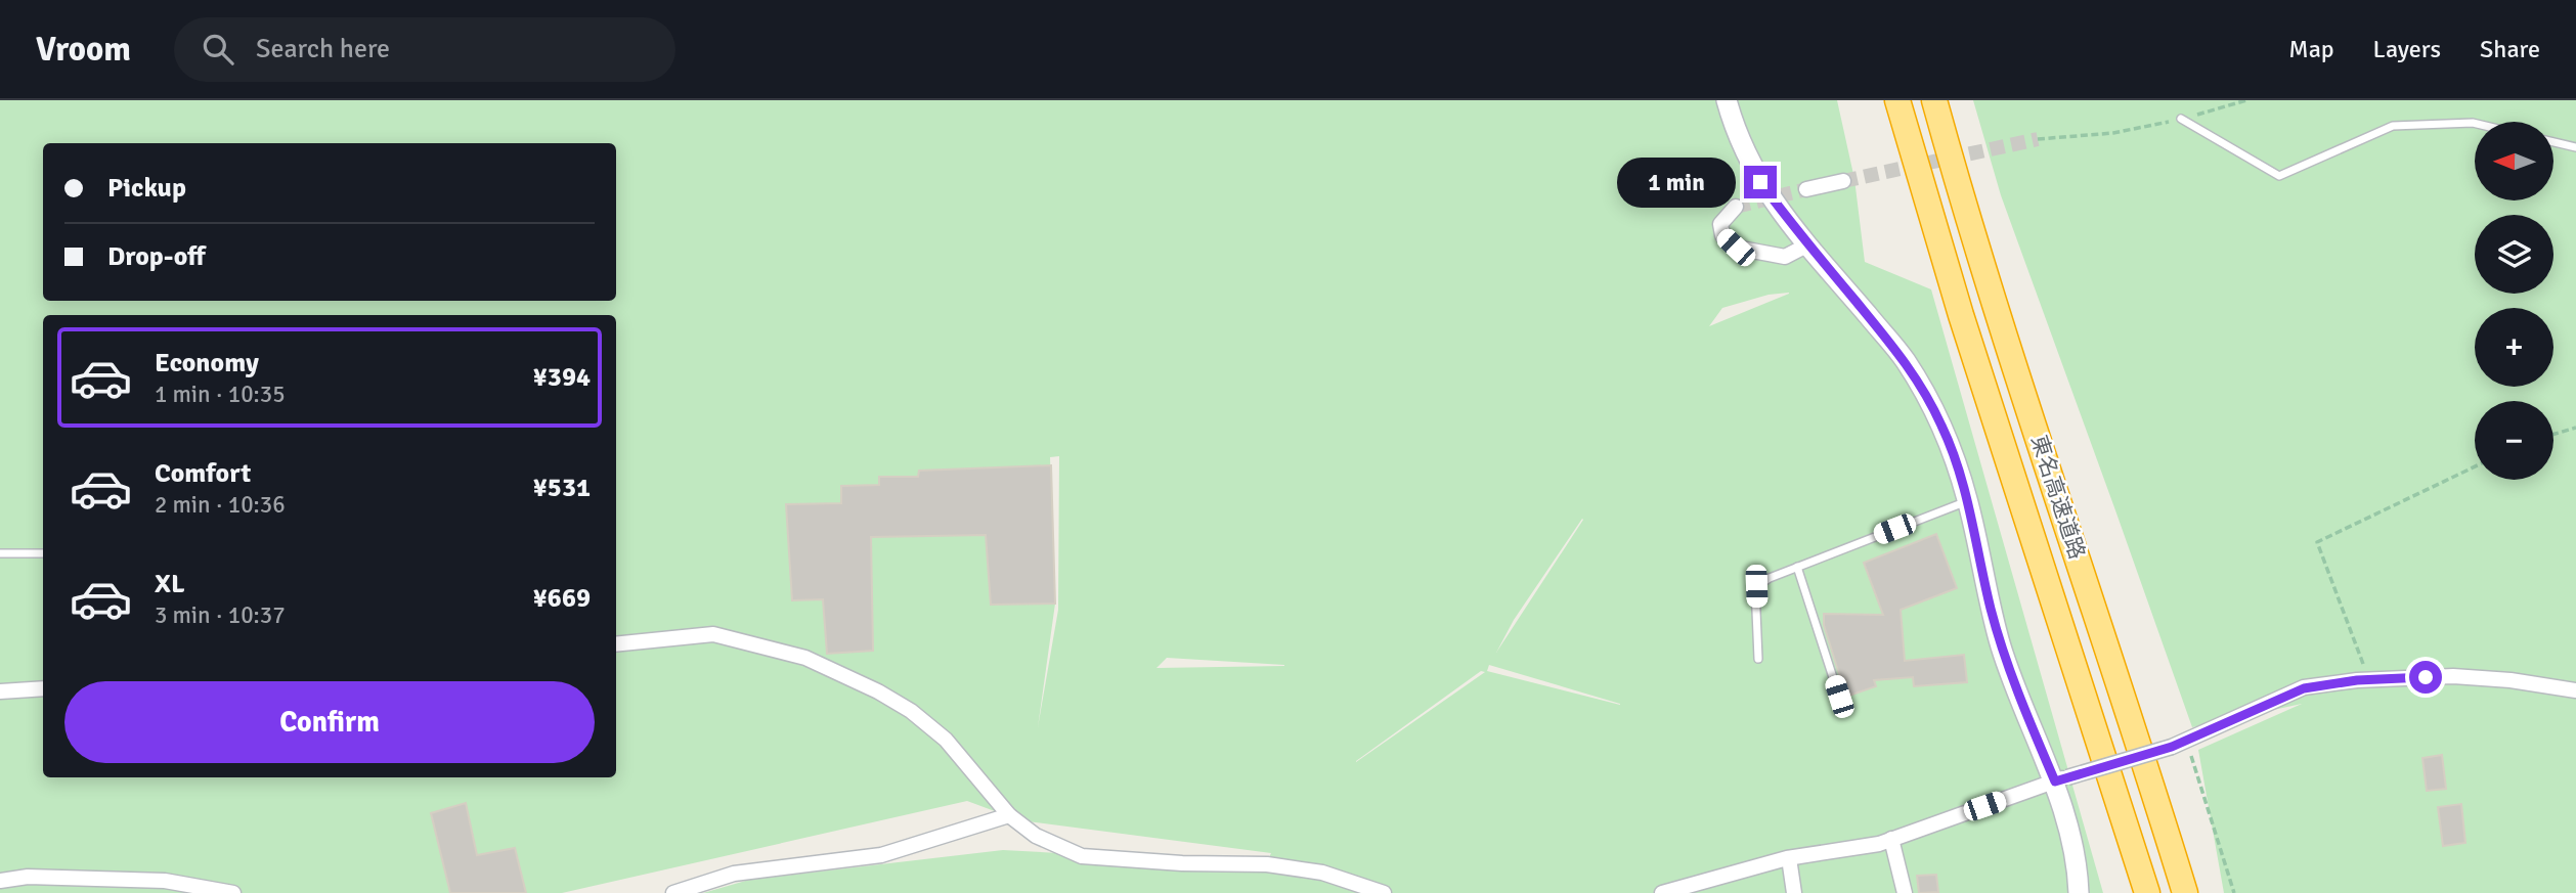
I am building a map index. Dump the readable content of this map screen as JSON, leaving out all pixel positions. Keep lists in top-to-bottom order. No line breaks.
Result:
{"streets":{"highway":["東名高速道路"]},"north":"left","page":{"header":"Vroom","search":"Search here","nav":["Map","Layers","Share"],"map_buttons":["+","−"],"banner":["Pickup","Drop-off"],"bubble":"1 min","list":[{"name":"Economy","note":"1 min · 10:35","value":"¥394"},{"name":"Comfort","note":"2 min · 10:36","value":"¥531"},{"name":"XL","note":"3 min · 10:37","value":"¥669"}],"buttons":"Confirm"}}
